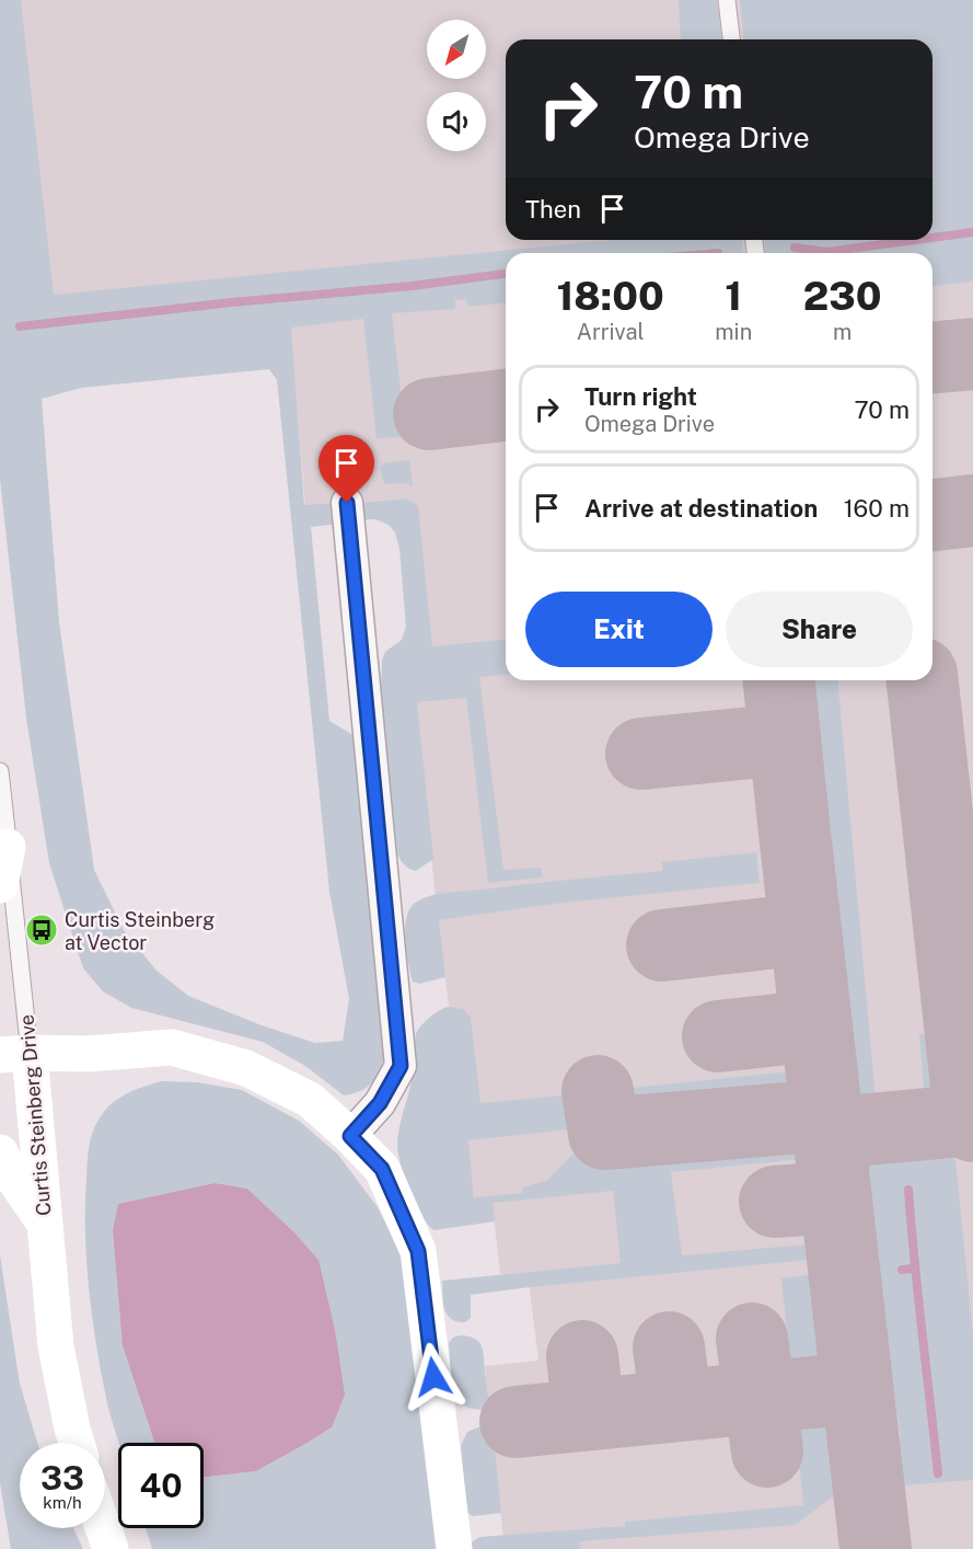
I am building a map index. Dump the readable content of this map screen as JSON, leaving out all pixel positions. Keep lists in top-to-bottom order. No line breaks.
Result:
{"streets":{"street":["Curtis Steinberg Drive"]},"places":{"bus stop":["Curtis Steinberg at Vector"]},"north":"bottom left","page":{"turn":["70 m","Omega Drive"],"then":"Then","eta":["18:00","Arrival","1","min","230","m"],"list":[{"name":"Turn right","note":"Omega Drive","value":"70 m"},{"name":"Arrive at destination","value":"160 m"}],"buttons":["Exit","Share"],"speed":"33 km/h","limit":"40"}}
